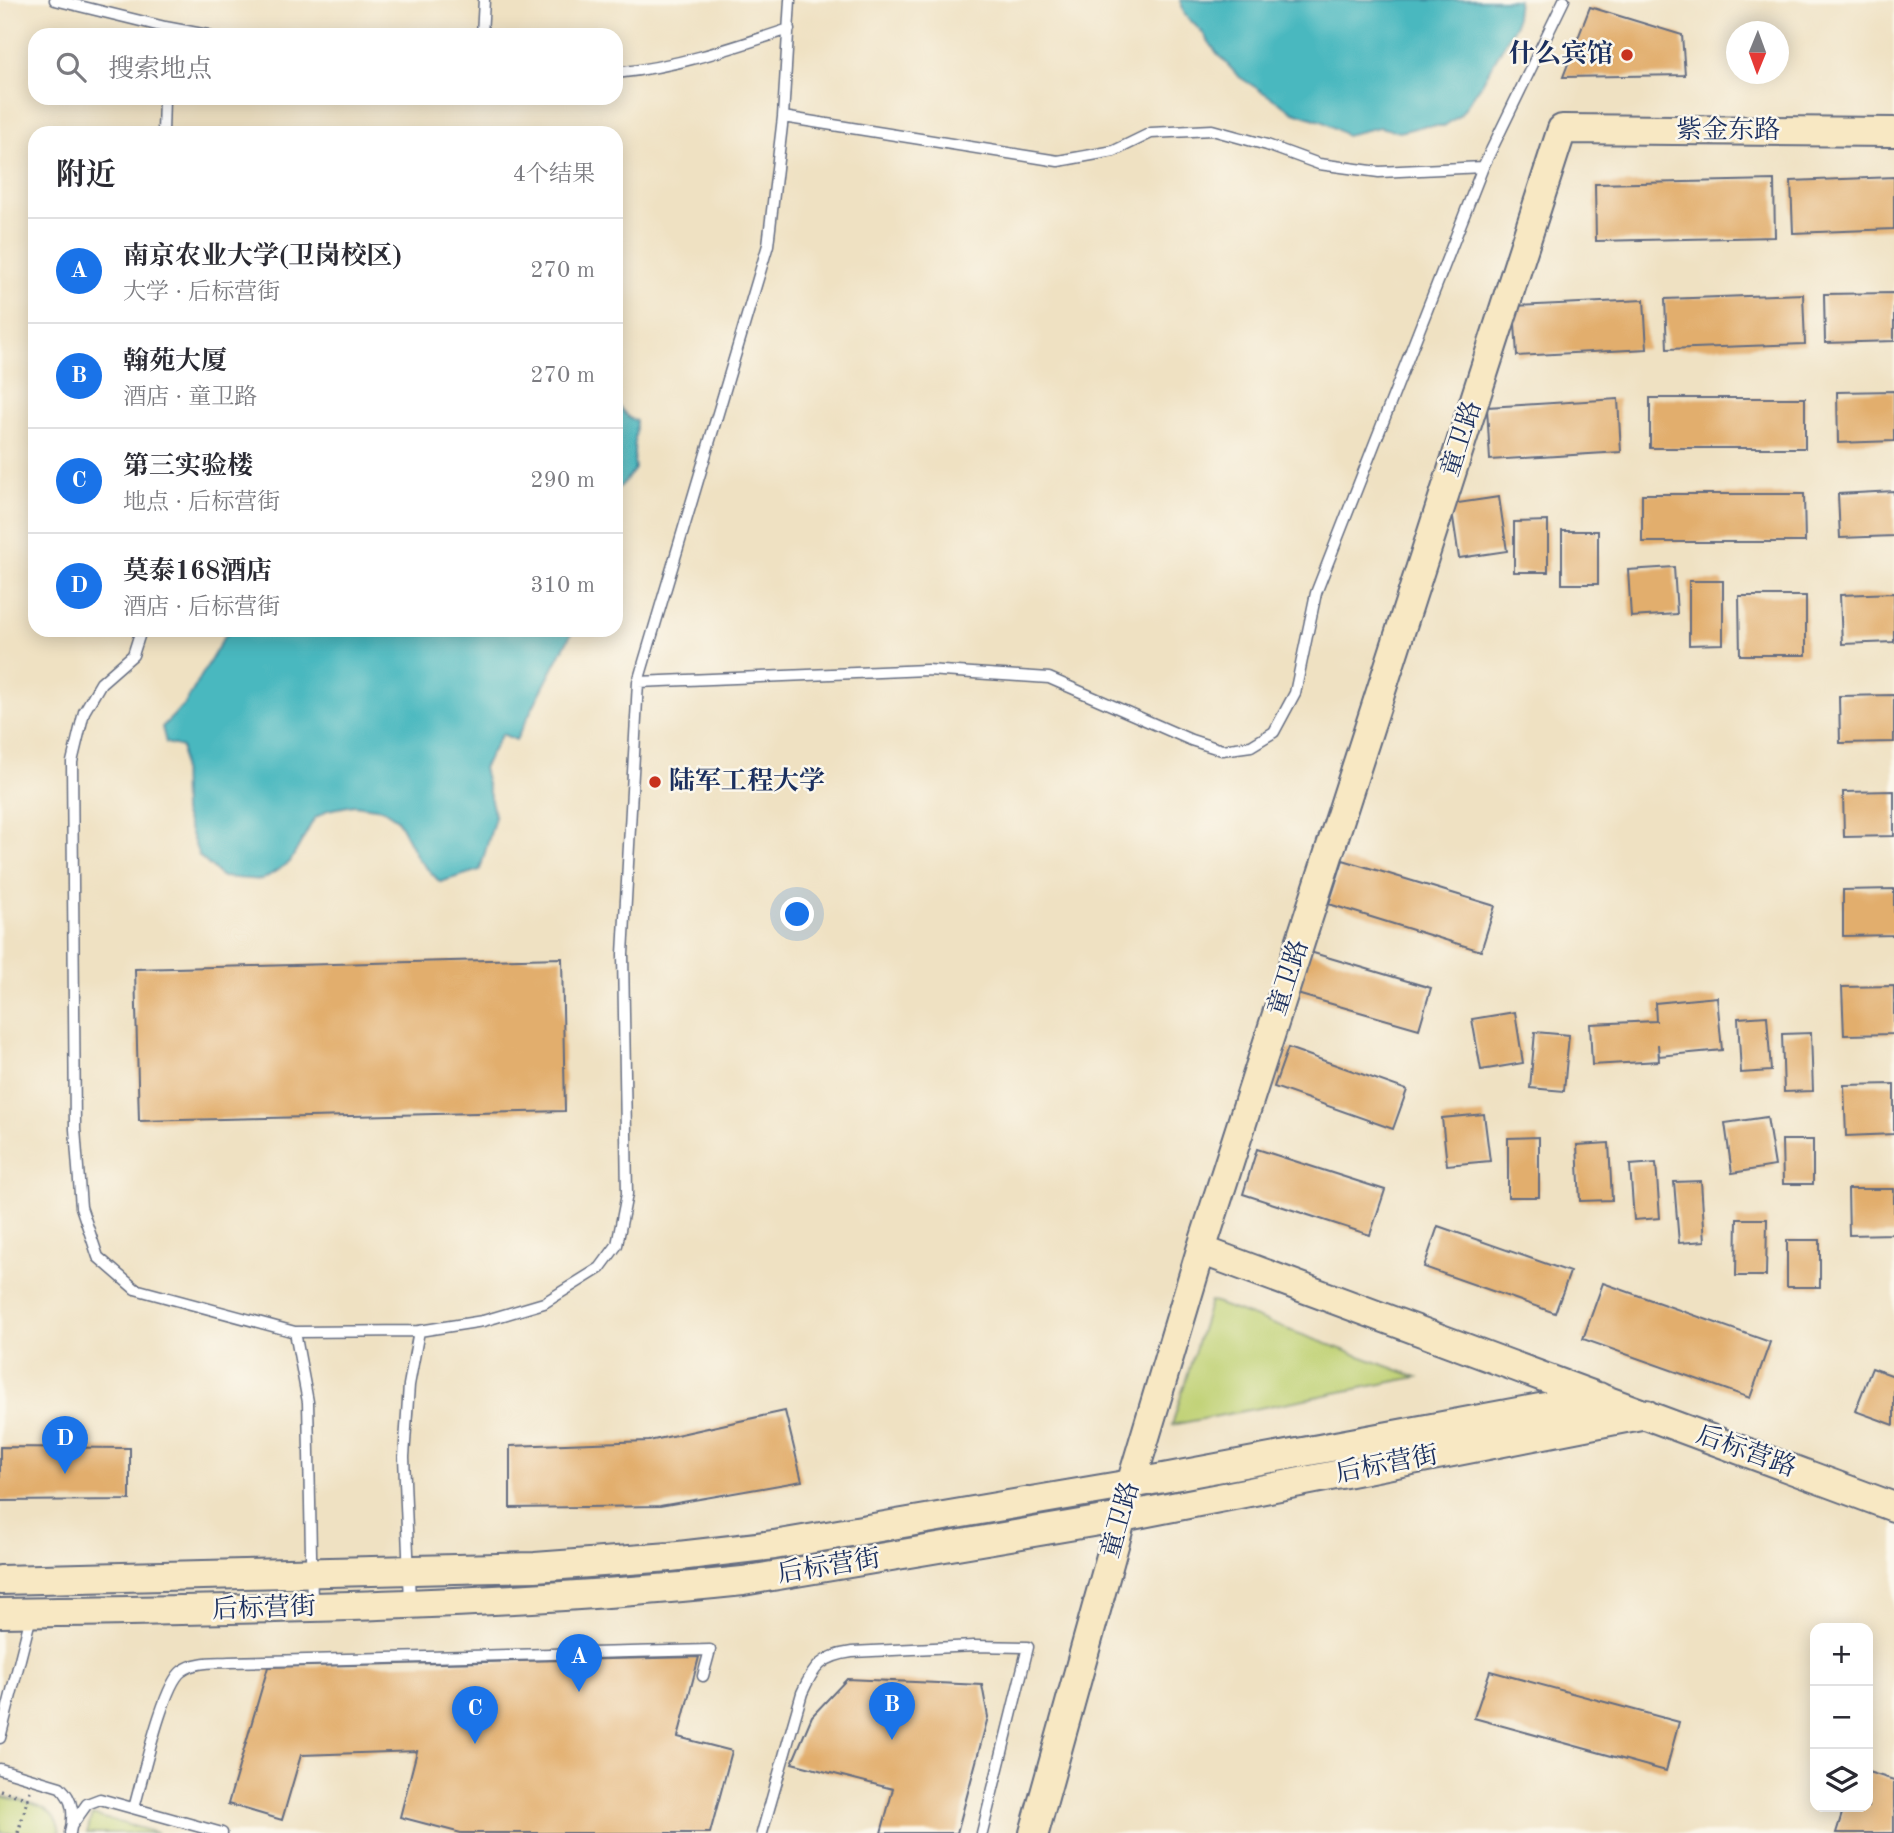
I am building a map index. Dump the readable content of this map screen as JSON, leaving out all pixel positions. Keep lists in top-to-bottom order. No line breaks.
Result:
{"streets":{"street":["紫金东路","童卫路","后标营路","后标营街"]},"crossings":[["紫金东路","童卫路"],["童卫路","后标营路"],["童卫路","后标营街"],["后标营路","后标营街"]],"places":["什么宾馆","陆军工程大学"],"north":"bottom","page":{"search":"搜索地点","heading":["附近","4个结果"],"list":[{"mark":"A","name":"南京农业大学(卫岗校区)","note":"大学 · 后标营街","value":"270 m"},{"mark":"B","name":"翰苑大厦","note":"酒店 · 童卫路","value":"270 m"},{"mark":"C","name":"第三实验楼","note":"地点 · 后标营街","value":"290 m"},{"mark":"D","name":"莫泰168酒店","note":"酒店 · 后标营街","value":"310 m"}],"pins":["D","A","B","C"],"map_buttons":["+","−"]}}
